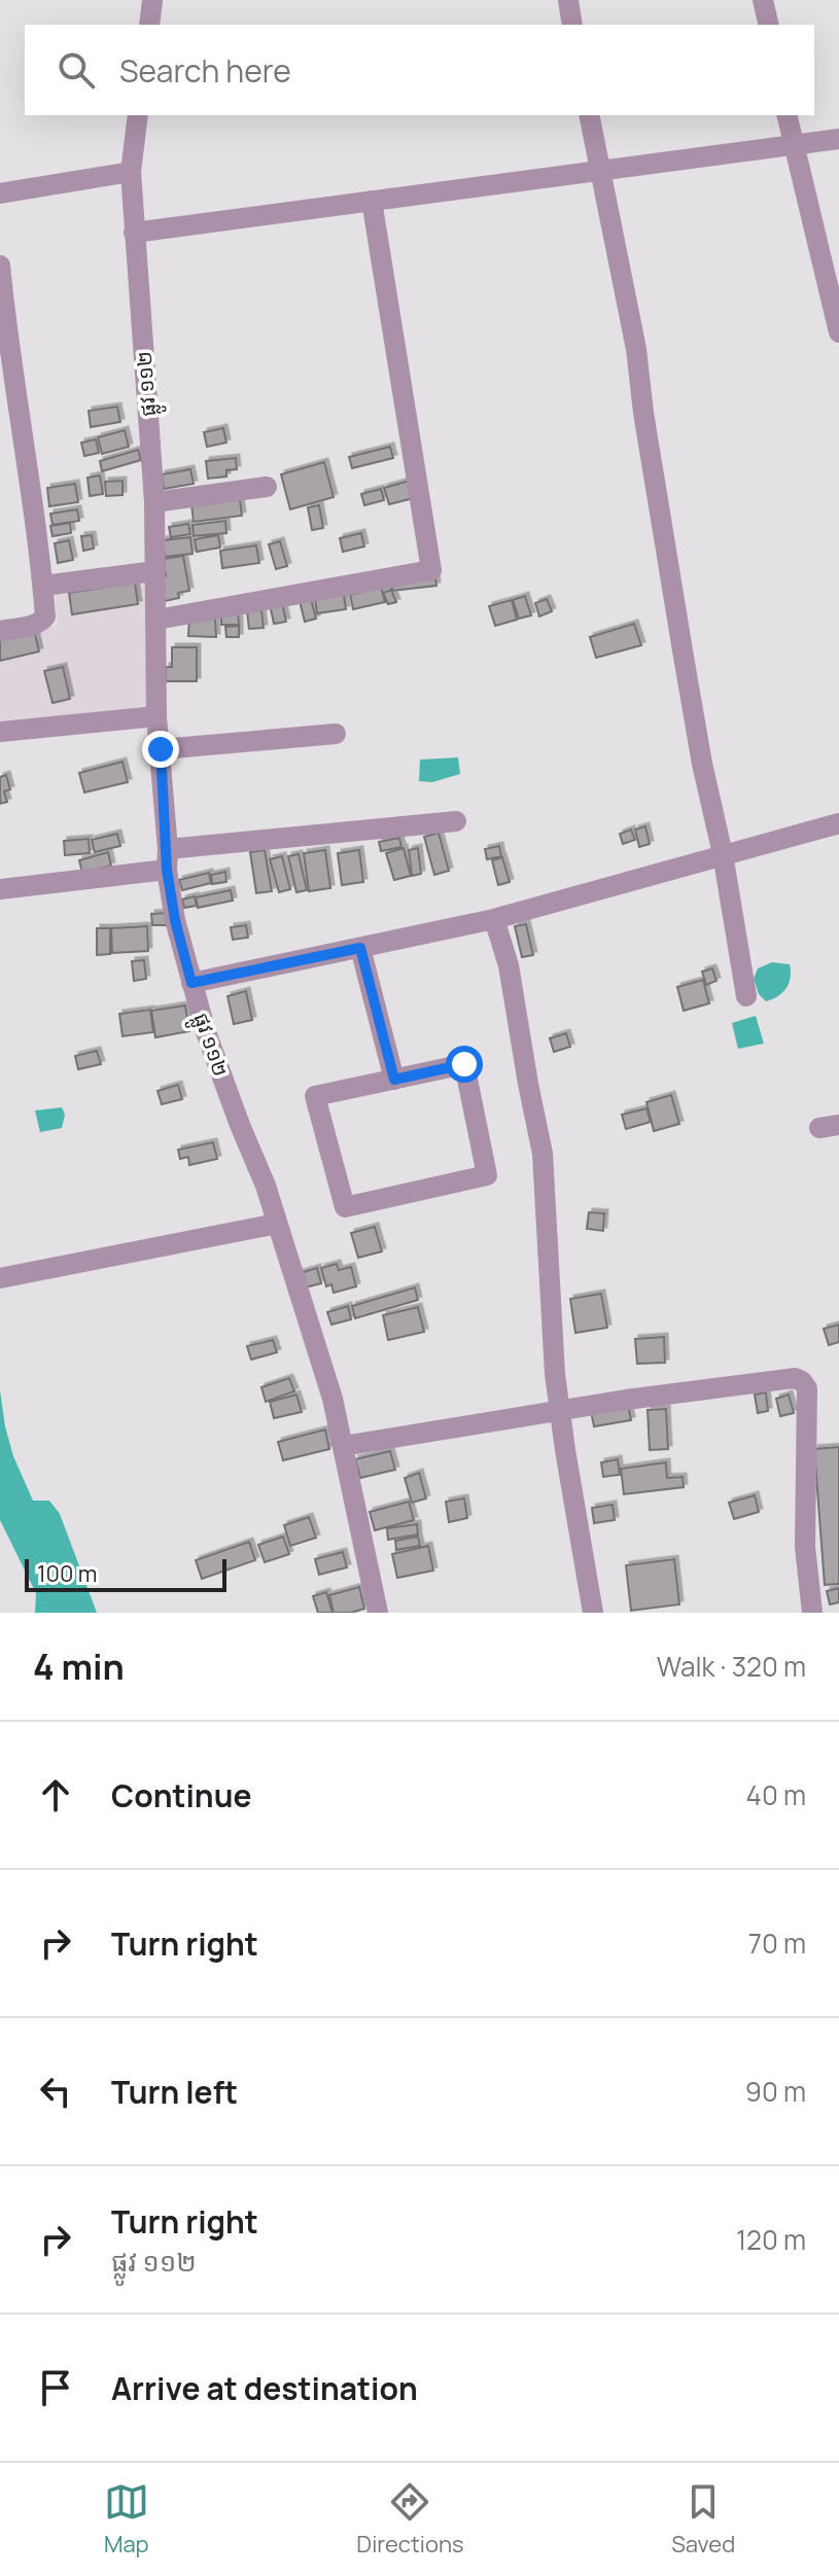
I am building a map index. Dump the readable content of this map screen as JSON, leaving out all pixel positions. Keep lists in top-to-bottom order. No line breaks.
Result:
{"streets":{"street":["ផ្លូវ ១១២"]},"scale_bar":"100 m","page":{"search":"Search here","scale":"100 m","heading":["4 min","Walk · 320 m"],"list":[["Continue","40 m"],["Turn right","70 m"],["Turn left","90 m"],["Turn right","ផ្លូវ ១១២","120 m"],"Arrive at destination"],"nav":["Map","Directions","Saved"]}}
